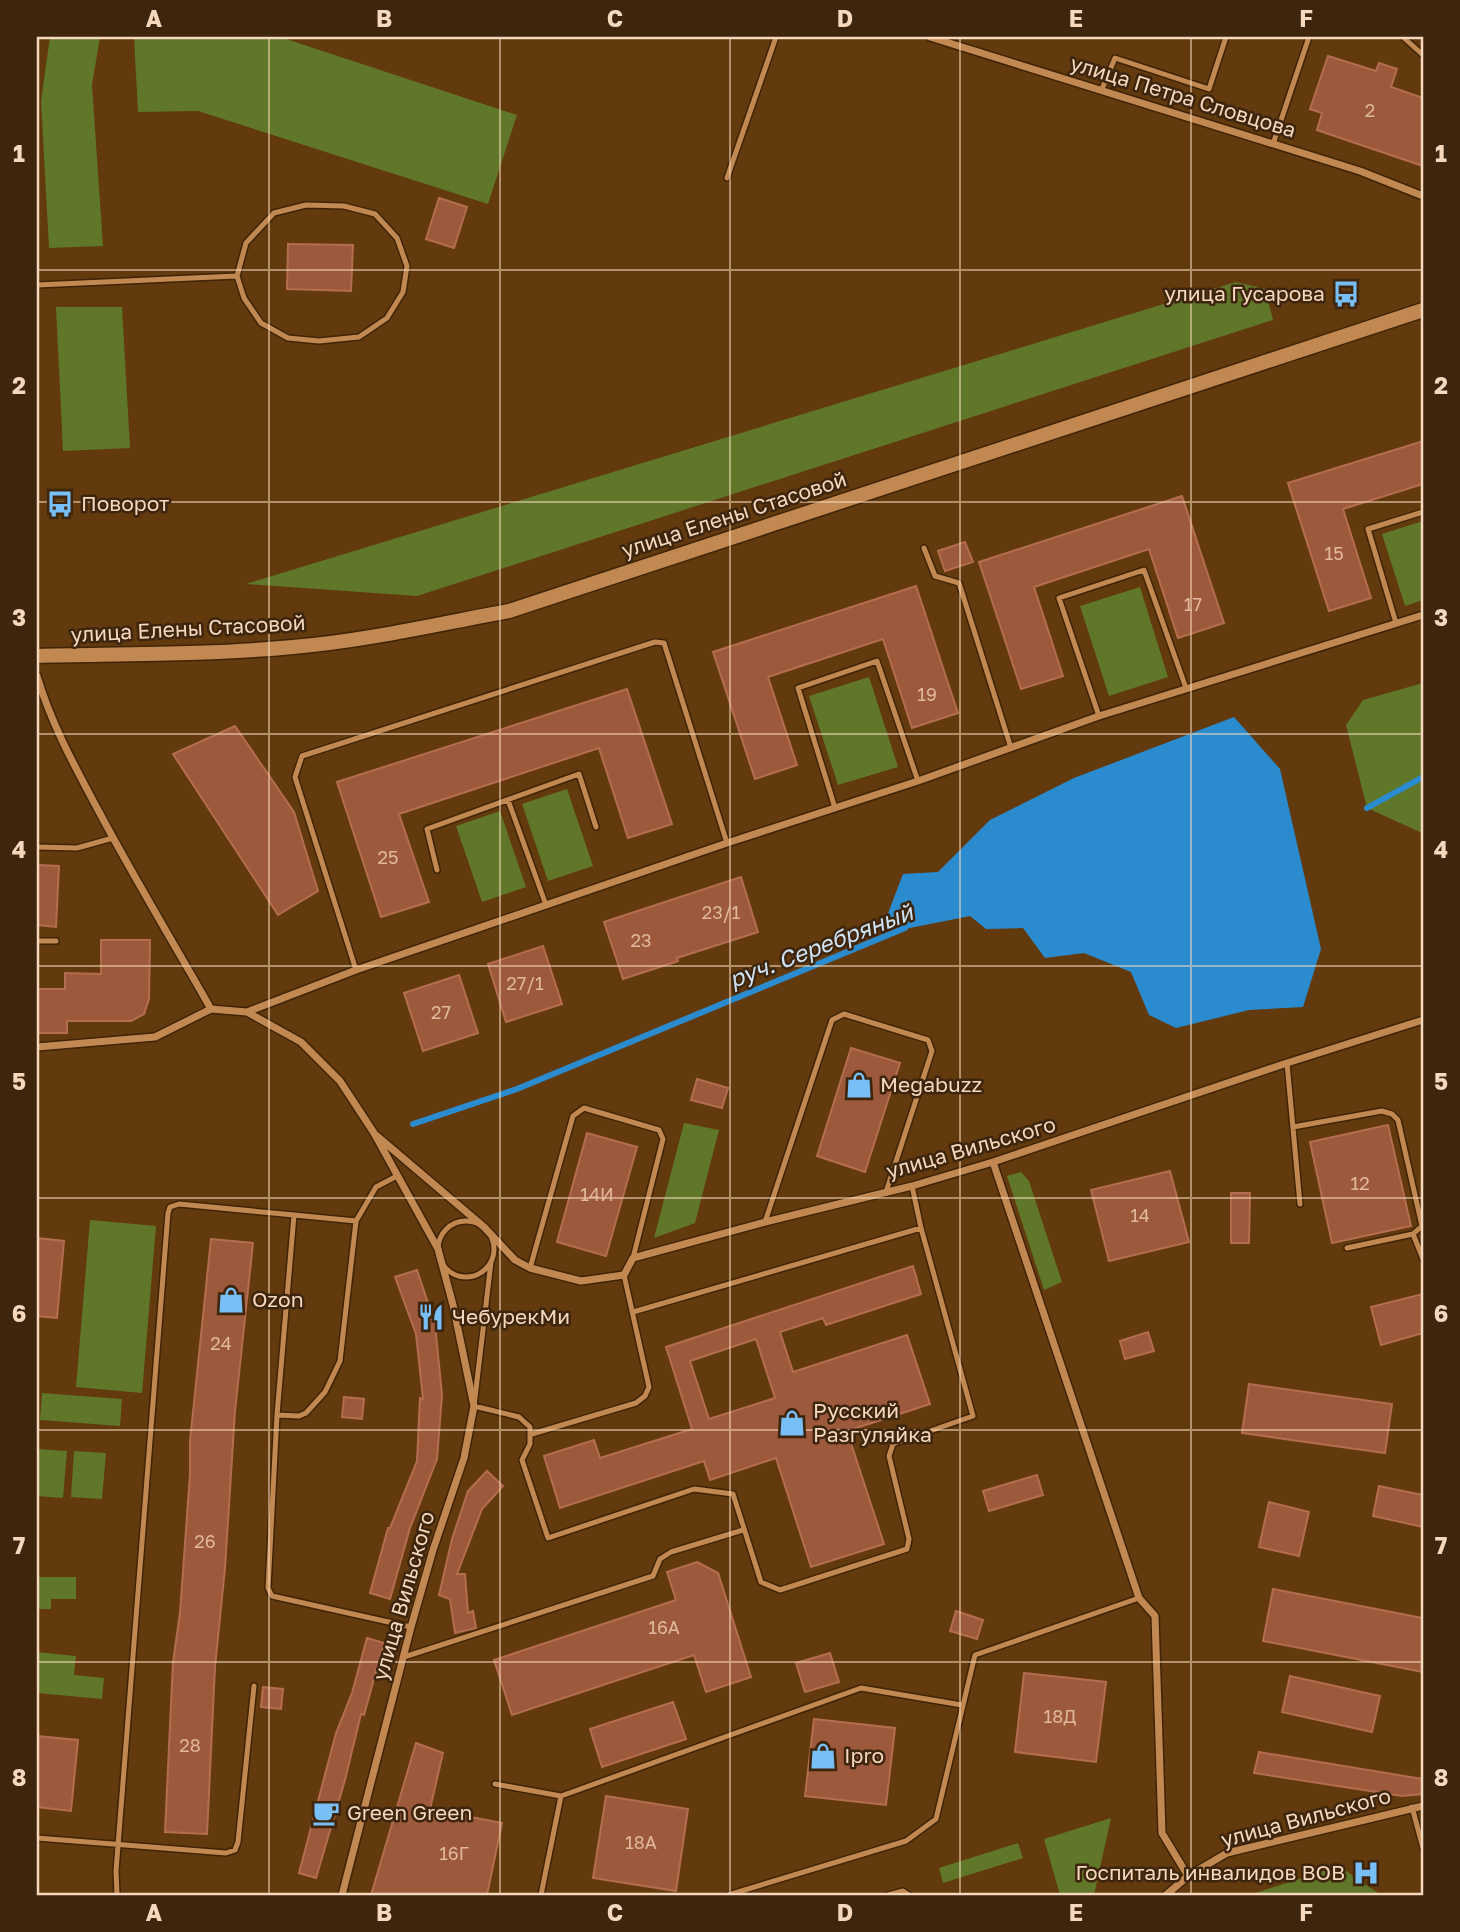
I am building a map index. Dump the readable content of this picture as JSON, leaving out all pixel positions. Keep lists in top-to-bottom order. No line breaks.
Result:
{"streets":{"main road":["улица Елены Стасовой"],"street":["улица Петра Словцова","улица Вильского"]},"water":["руч. Серебряный"],"places":{"bus stop":["улица Гусарова","Поворот"],"shop":["Megabuzz","Ozon","Русский Разгуляйка","Ipro"],"restaurant":["ЧебурекМи"],"cafe":["Green Green"],"hospital":["Госпиталь инвалидов ВОВ"]},"house_numbers":["2","15","17","19","25","23/1","23","27/1","27","12","14И","14","24","26","16А","18Д","28","18А","16Г"],"grid":{"columns":["A","B","C","D","E","F"],"rows":["1","2","3","4","5","6","7","8"]}}
